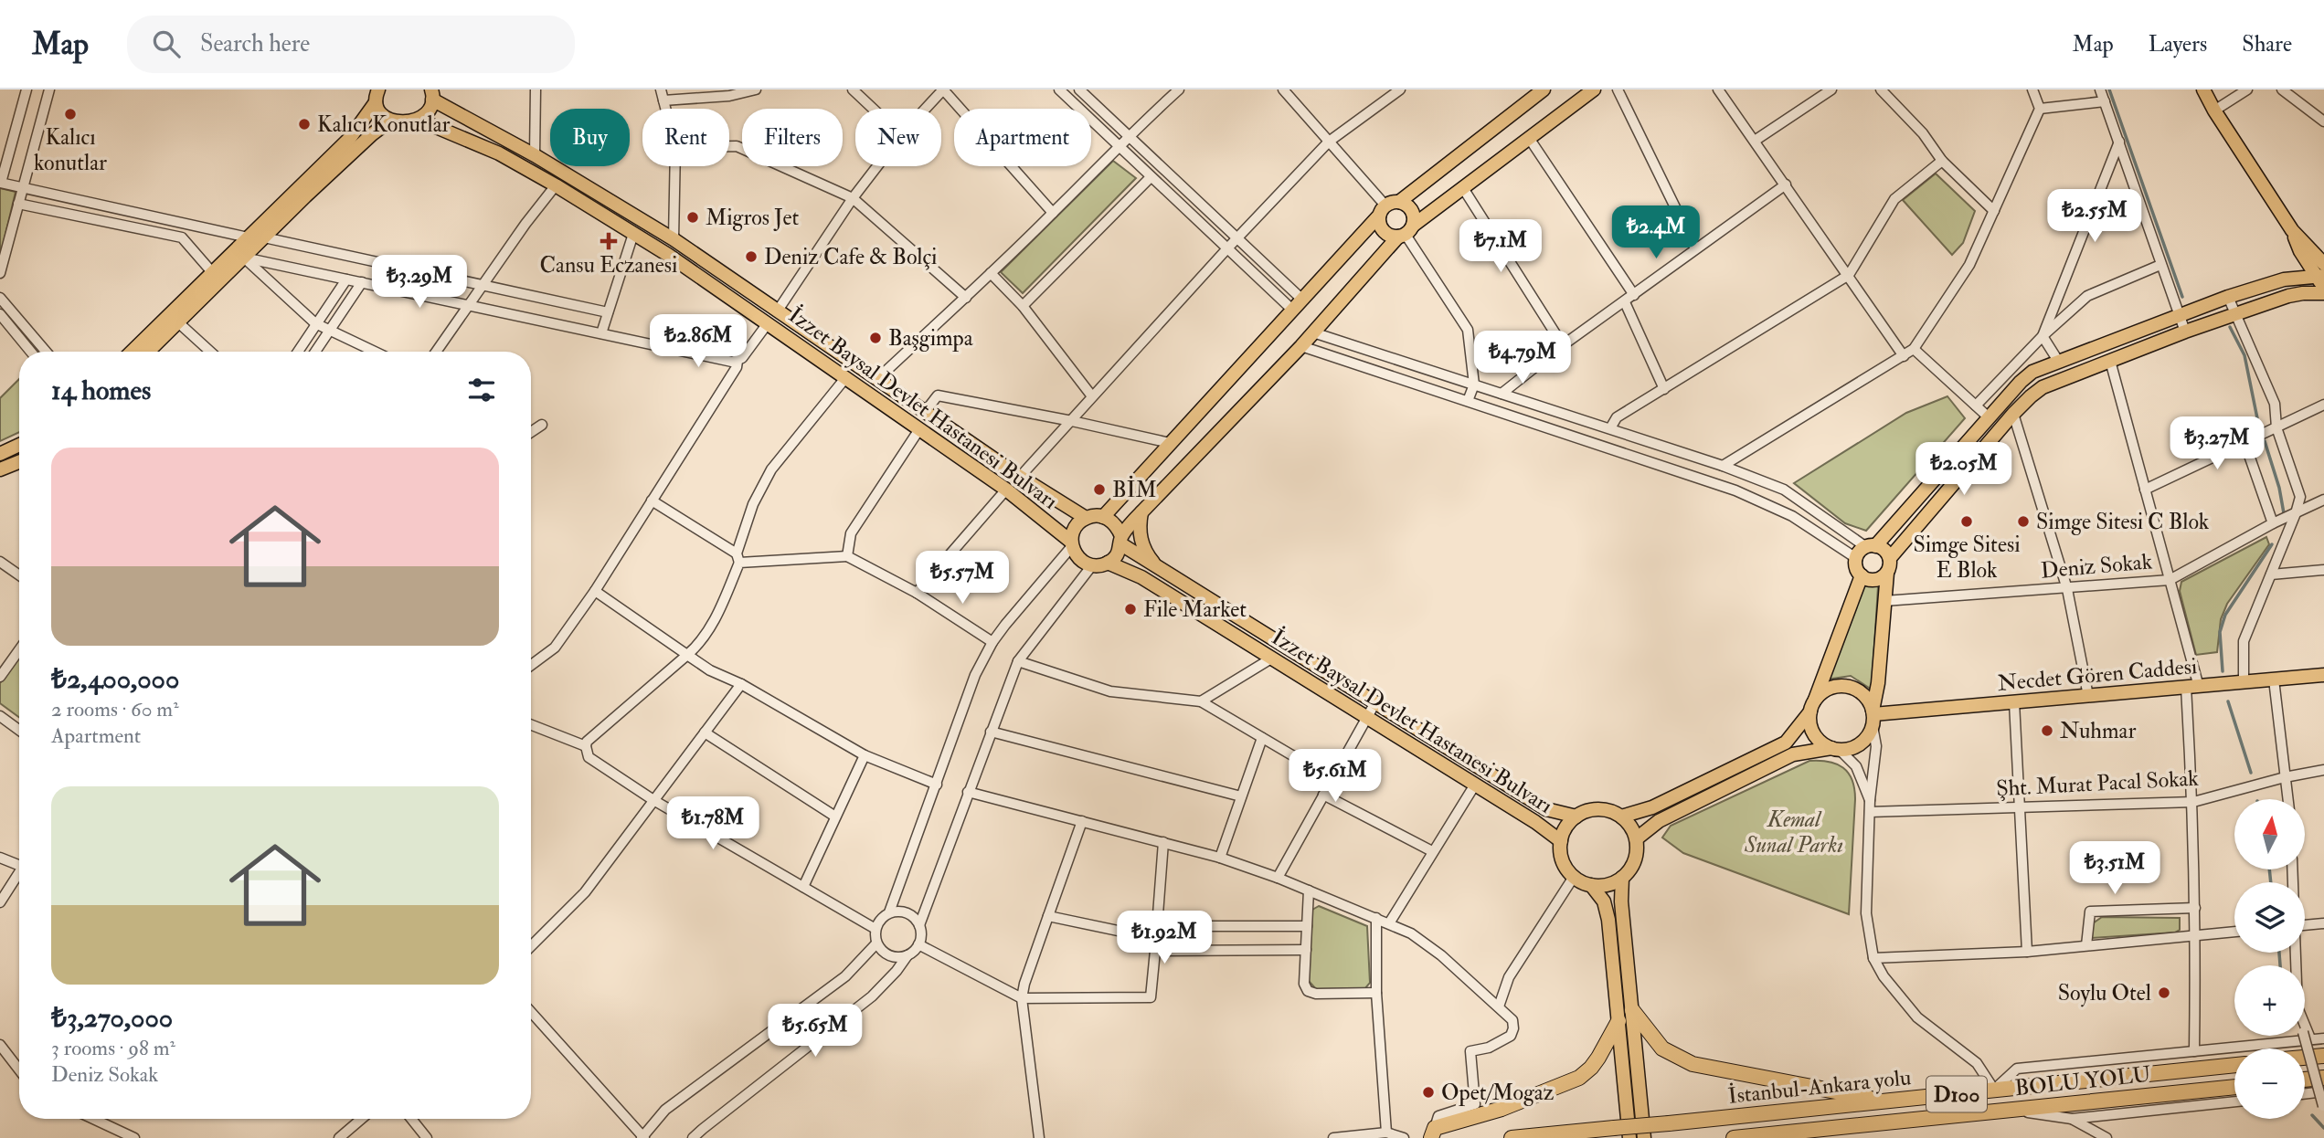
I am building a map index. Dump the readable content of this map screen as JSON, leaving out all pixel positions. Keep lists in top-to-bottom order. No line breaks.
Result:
{"streets":{"highway":["BOLU YOLU","İstanbul-Ankara yolu","D100"],"main road":["İzzet Baysal Devlet Hastanesi Bulvarı","Necdet Gören Caddesi"],"street":["Deniz Sokak","Şht. Murat Pacal Sokak"]},"parks":["Kemal Sunal Parkı"],"places":{"other":["Kalıcı konutlar","Kalıcı Konutlar","Migros Jet","Deniz Cafe & Bolçi","Başgimpa","BİM","Simge Sitesi E Blok","Simge Sitesi C Blok","File Market","Nuhmar","Soylu Otel","Opet/Mogaz"],"health":["Cansu Eczanesi"]},"north":"top","page":{"header":"Map","search":"Search here","nav":["Map","Layers","Share"],"chip":["Buy","Rent","Filters","New","Apartment"],"price":["₺2.55M","₺2.4M","₺7.1M","₺3.29M","₺2.86M","₺4.79M","₺3.27M","₺2.05M","₺5.57M","₺5.61M","₺1.78M","₺3.51M","₺1.92M","₺5.65M"],"heading":"14 homes","list":[{"name":"₺2,400,000","note":"2 rooms · 60 m² · Apartment"},{"name":"₺3,270,000","note":"3 rooms · 98 m² · Deniz Sokak"}],"map_buttons":["+","−"]}}
